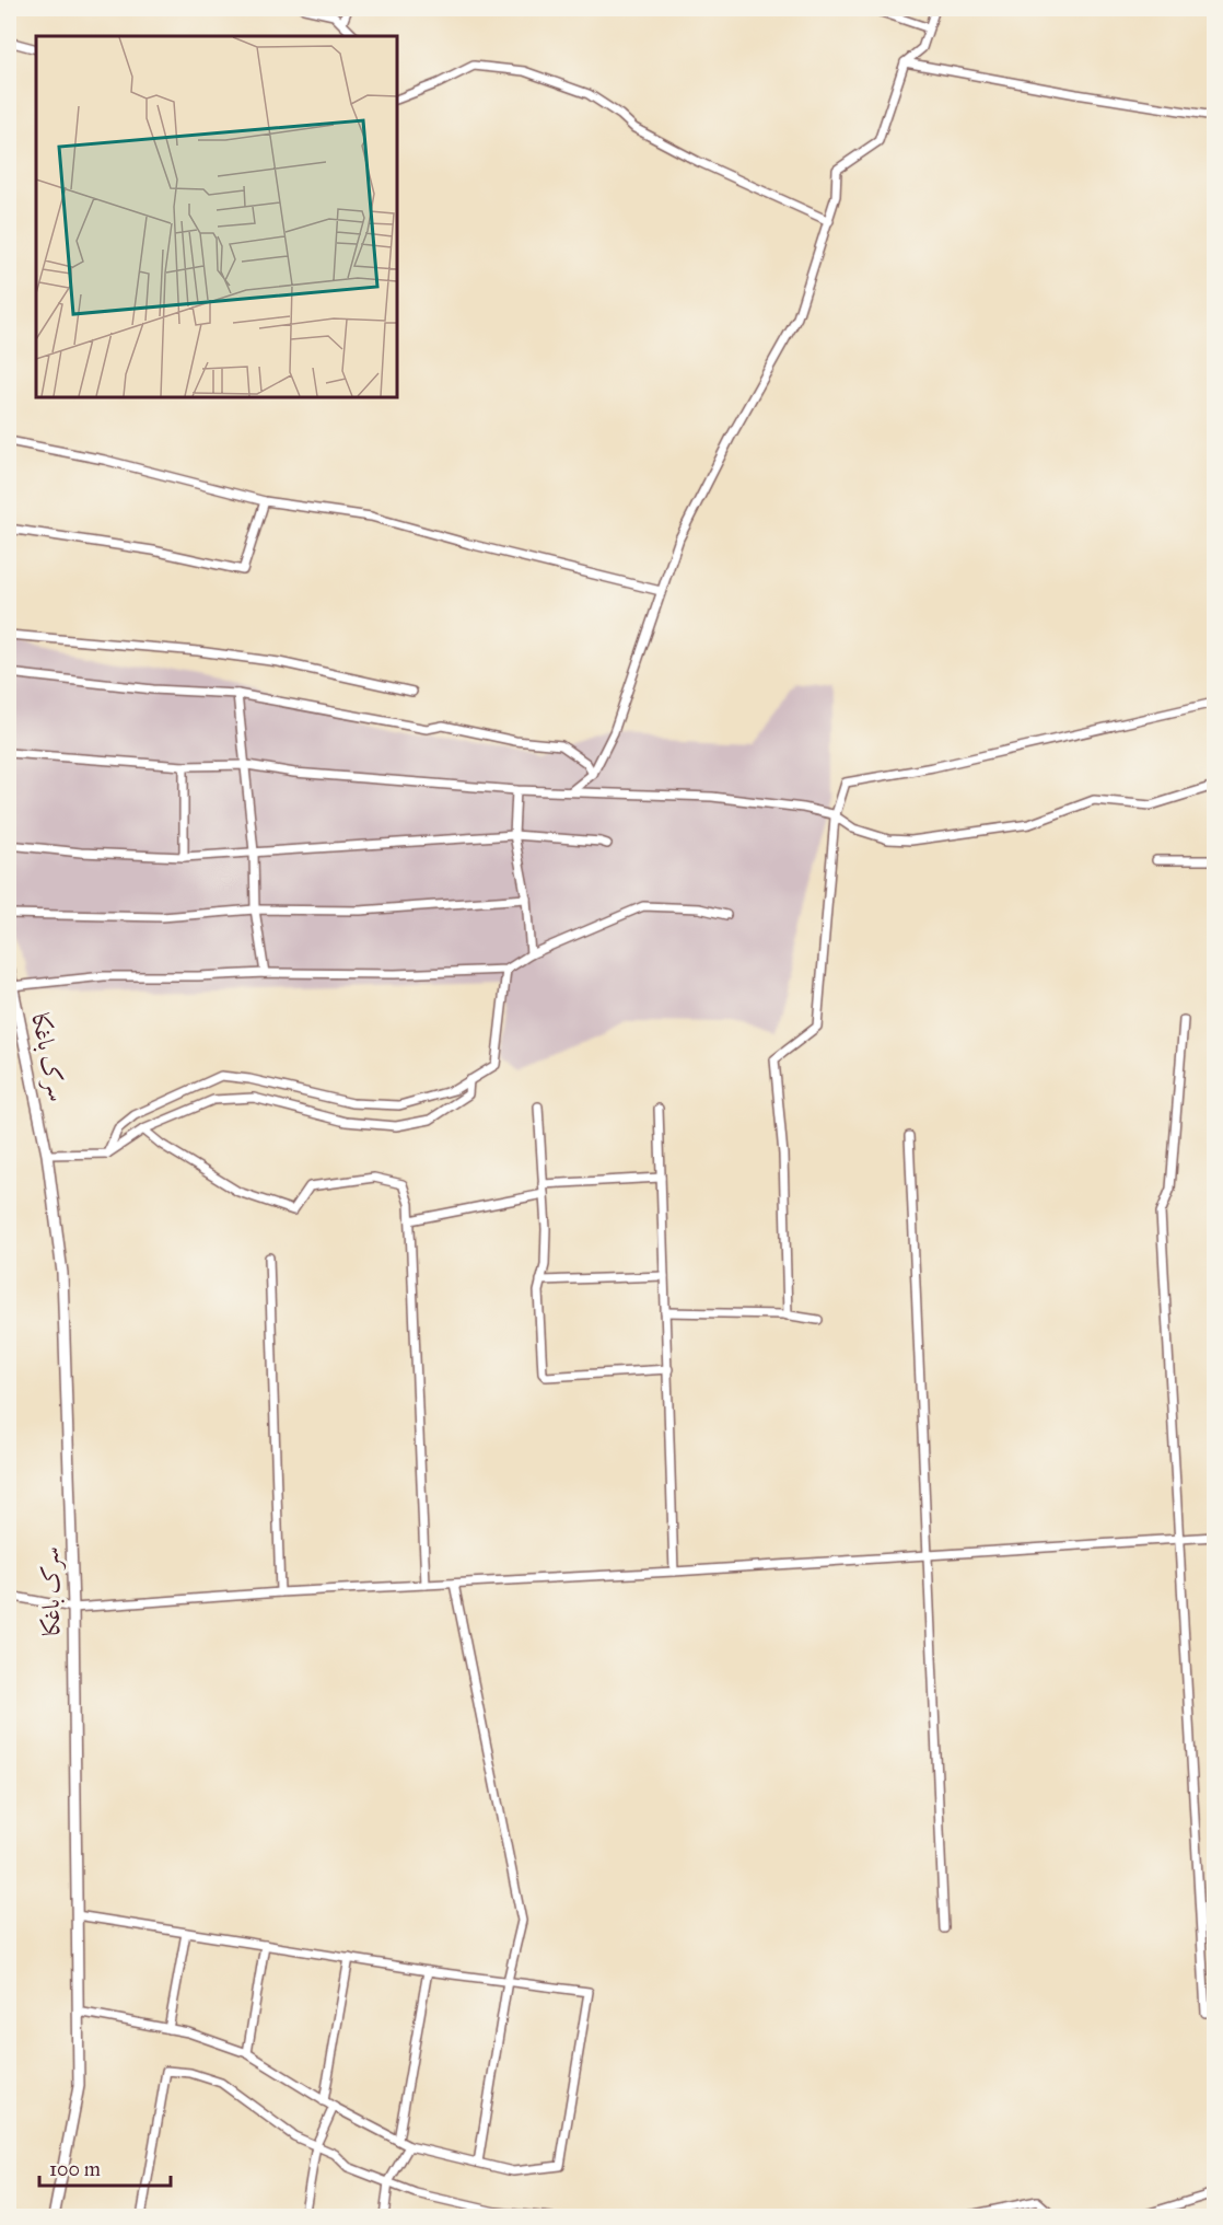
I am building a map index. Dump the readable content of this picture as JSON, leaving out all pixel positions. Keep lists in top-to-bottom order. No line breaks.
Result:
{"streets":{"street":["سرک باغکا"]},"scale_bar":"100 m"}
